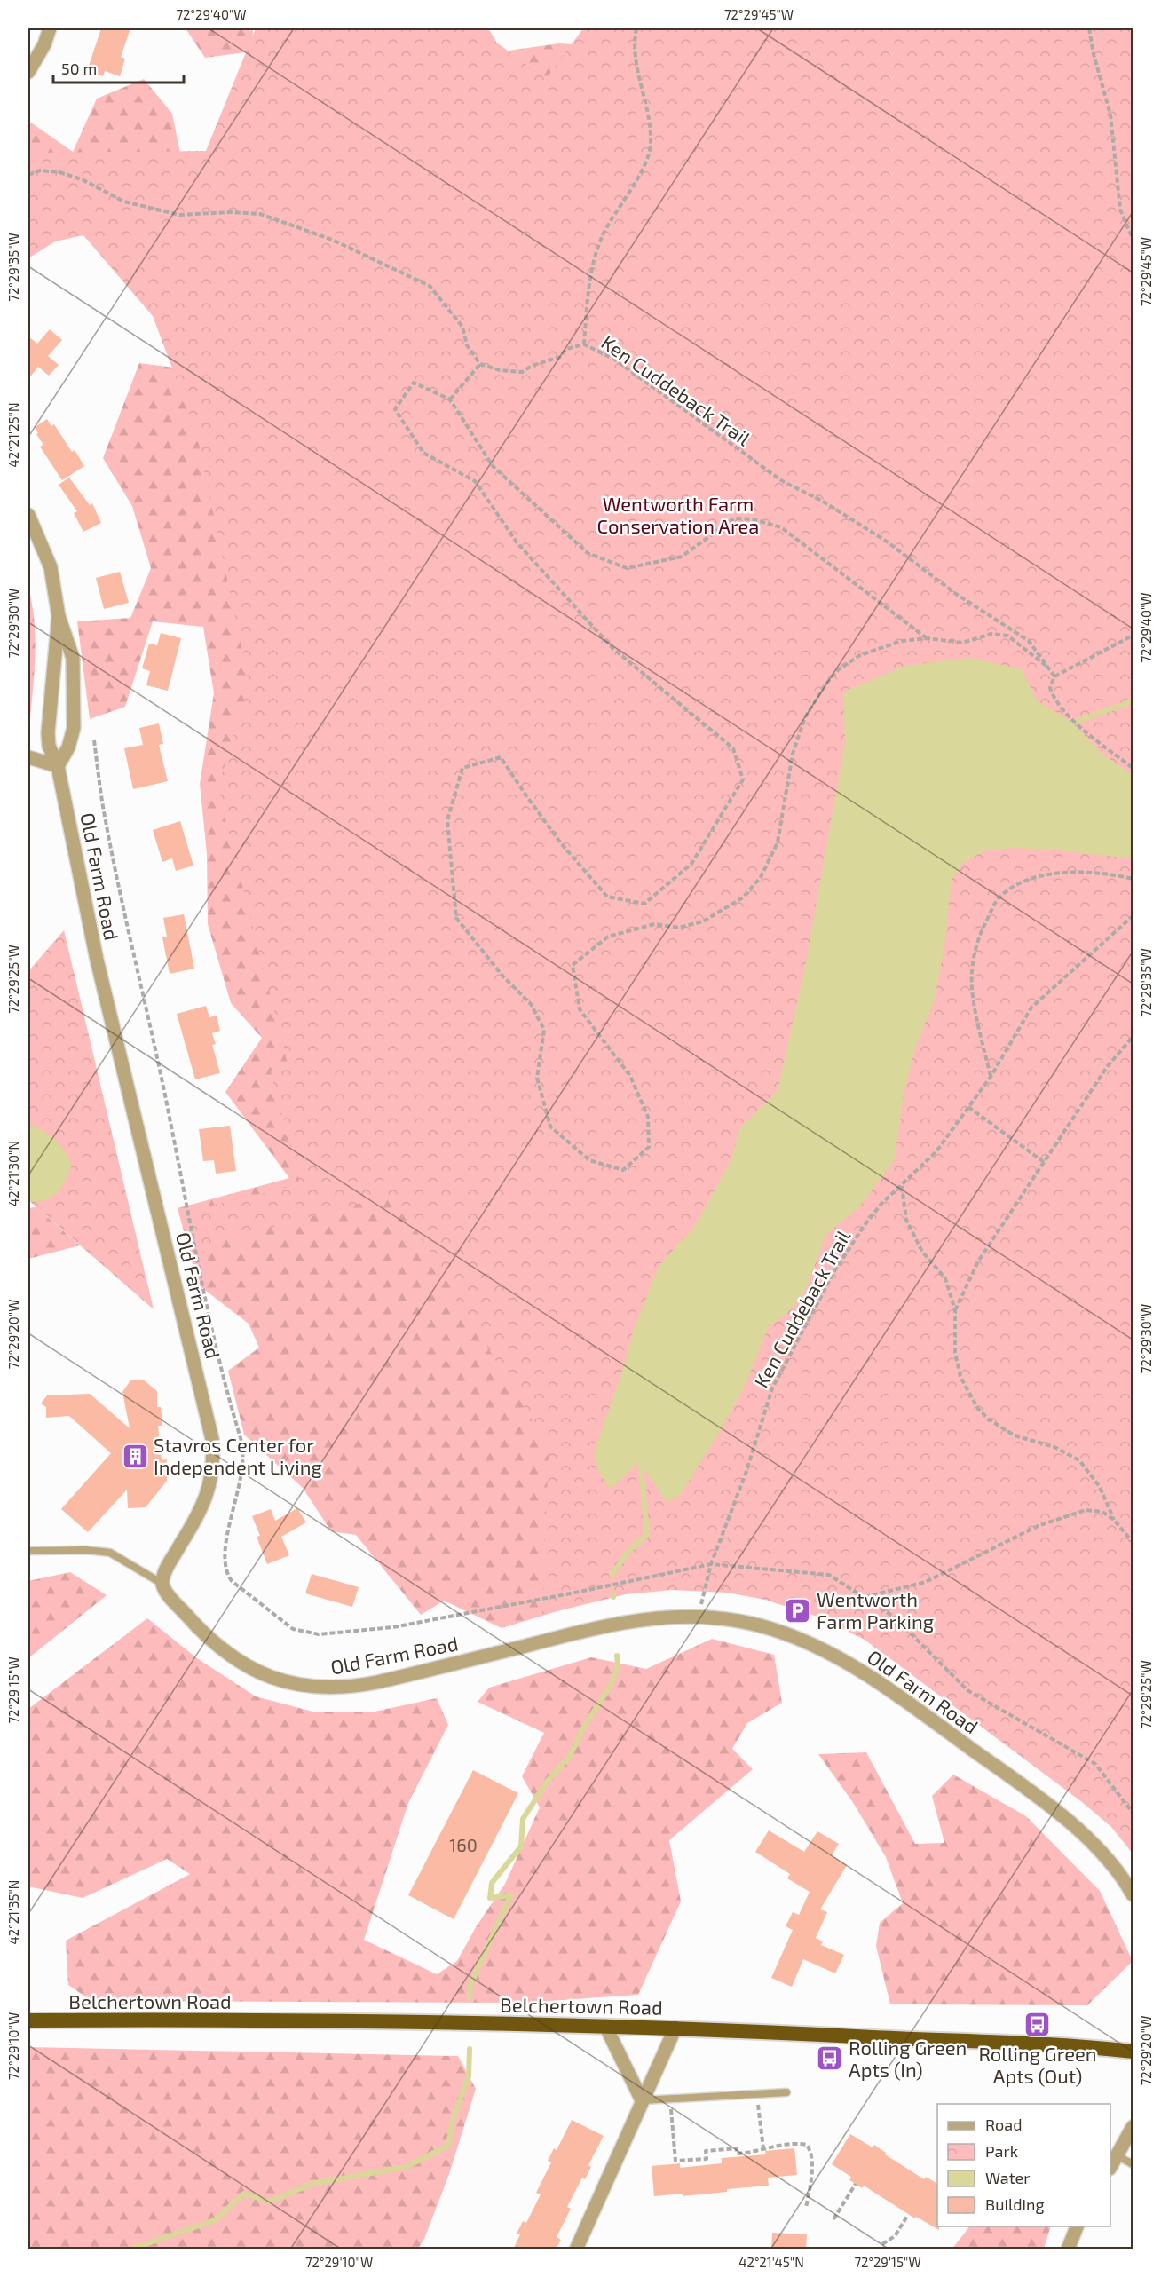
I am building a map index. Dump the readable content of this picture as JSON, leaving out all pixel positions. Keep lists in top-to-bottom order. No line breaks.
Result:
{"streets":{"highway":["Belchertown Road"],"street":["Old Farm Road"],"path":["Ken Cuddeback Trail"]},"crossings":[["Ken Cuddeback Trail","Old Farm Road"]],"parks":["Wentworth Farm Conservation Area"],"places":{"building":["Stavros Center for Independent Living"],"parking":["Wentworth Farm Parking"],"bus stop":["Rolling Green Apts (Out)","Rolling Green Apts (In)"]},"house_numbers":["160"],"legend":["Road","Park","Water","Building"],"scale_bar":"50 m","coordinates":["72°29'40\"W","72°29'45\"W","72°29'35\"W","42°21'25\"N","72°29'30\"W","72°29'25\"W","42°21'30\"N","72°29'20\"W","72°29'15\"W","42°21'35\"N","72°29'10\"W","42°21'45\"N"]}
